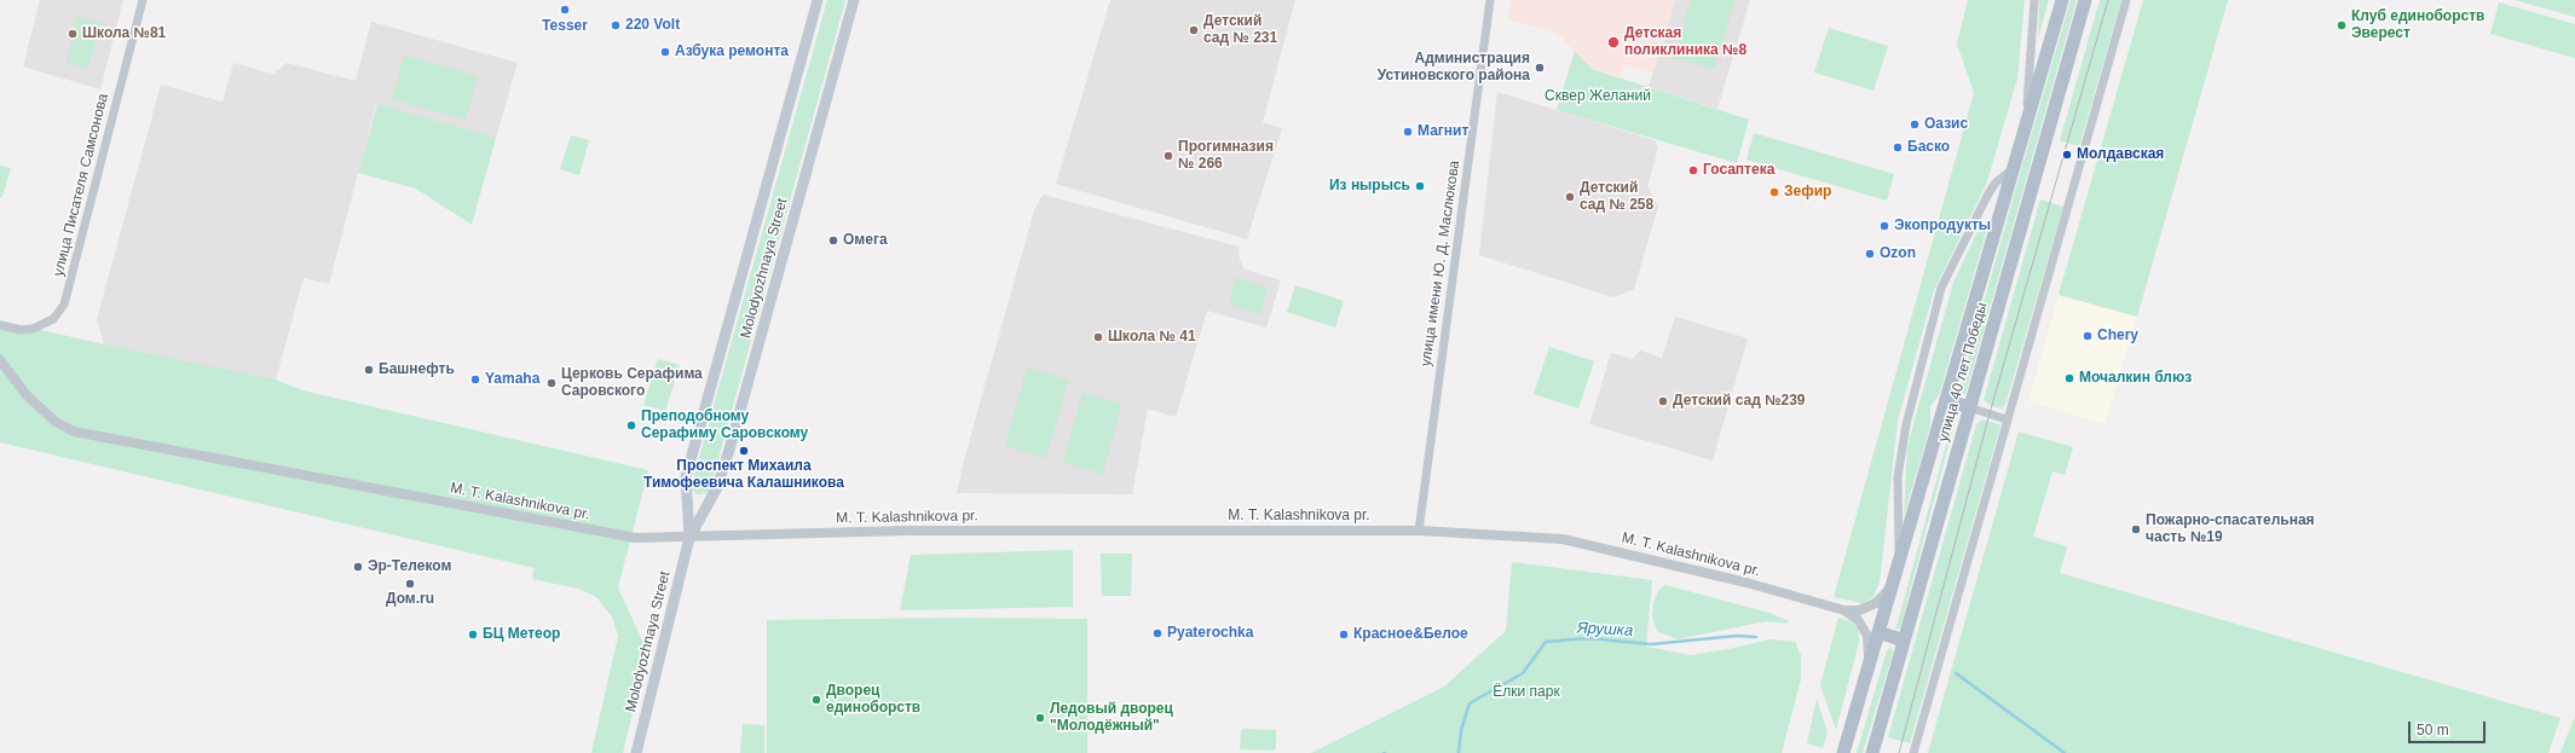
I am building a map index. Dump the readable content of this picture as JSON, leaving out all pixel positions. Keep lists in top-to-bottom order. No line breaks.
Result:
{"streets":{"main road":["Molodyozhnaya Street","улица 40 лет Победы"],"street":["улица Писателя Самсонова","улица имени Ю. Д. Маслюкова","M. T. Kalashnikova pr."]},"crossings":[["улица имени Ю. Д. Маслюкова","M. T. Kalashnikova pr."],["Molodyozhnaya Street","M. T. Kalashnikova pr."]],"water":["Ярушка"],"parks":["Сквер Желаний","Ёлки парк"],"places":["Tesser","220 Volt","Клуб единоборств Эверест","Детский сад № 231","Школа №81","Детская поликлиника №8","Азбука ремонта","Администрация Устиновского района","Оазис","Магнит","Баско","Молдавская","Прогимназия № 266","Госаптека","Из нырысь","Зефир","Детский сад № 258","Экопродукты","Омега","Ozon","Chery","Школа № 41","Башнефть","Мочалкин блюз","Yamaha","Церковь Серафима Саровского","Детский сад №239","Преподобному Серафиму Саровскому","Проспект Михаила Тимофеевича Калашникова","Пожарно-спасательная часть №19","Эр-Телеком","Дом.ru","Pyaterochka","БЦ Метеор","Красное&Белое","Дворец единоборств","Ледовый дворец \"Молодёжный\""],"scale_bar":"50 m"}
